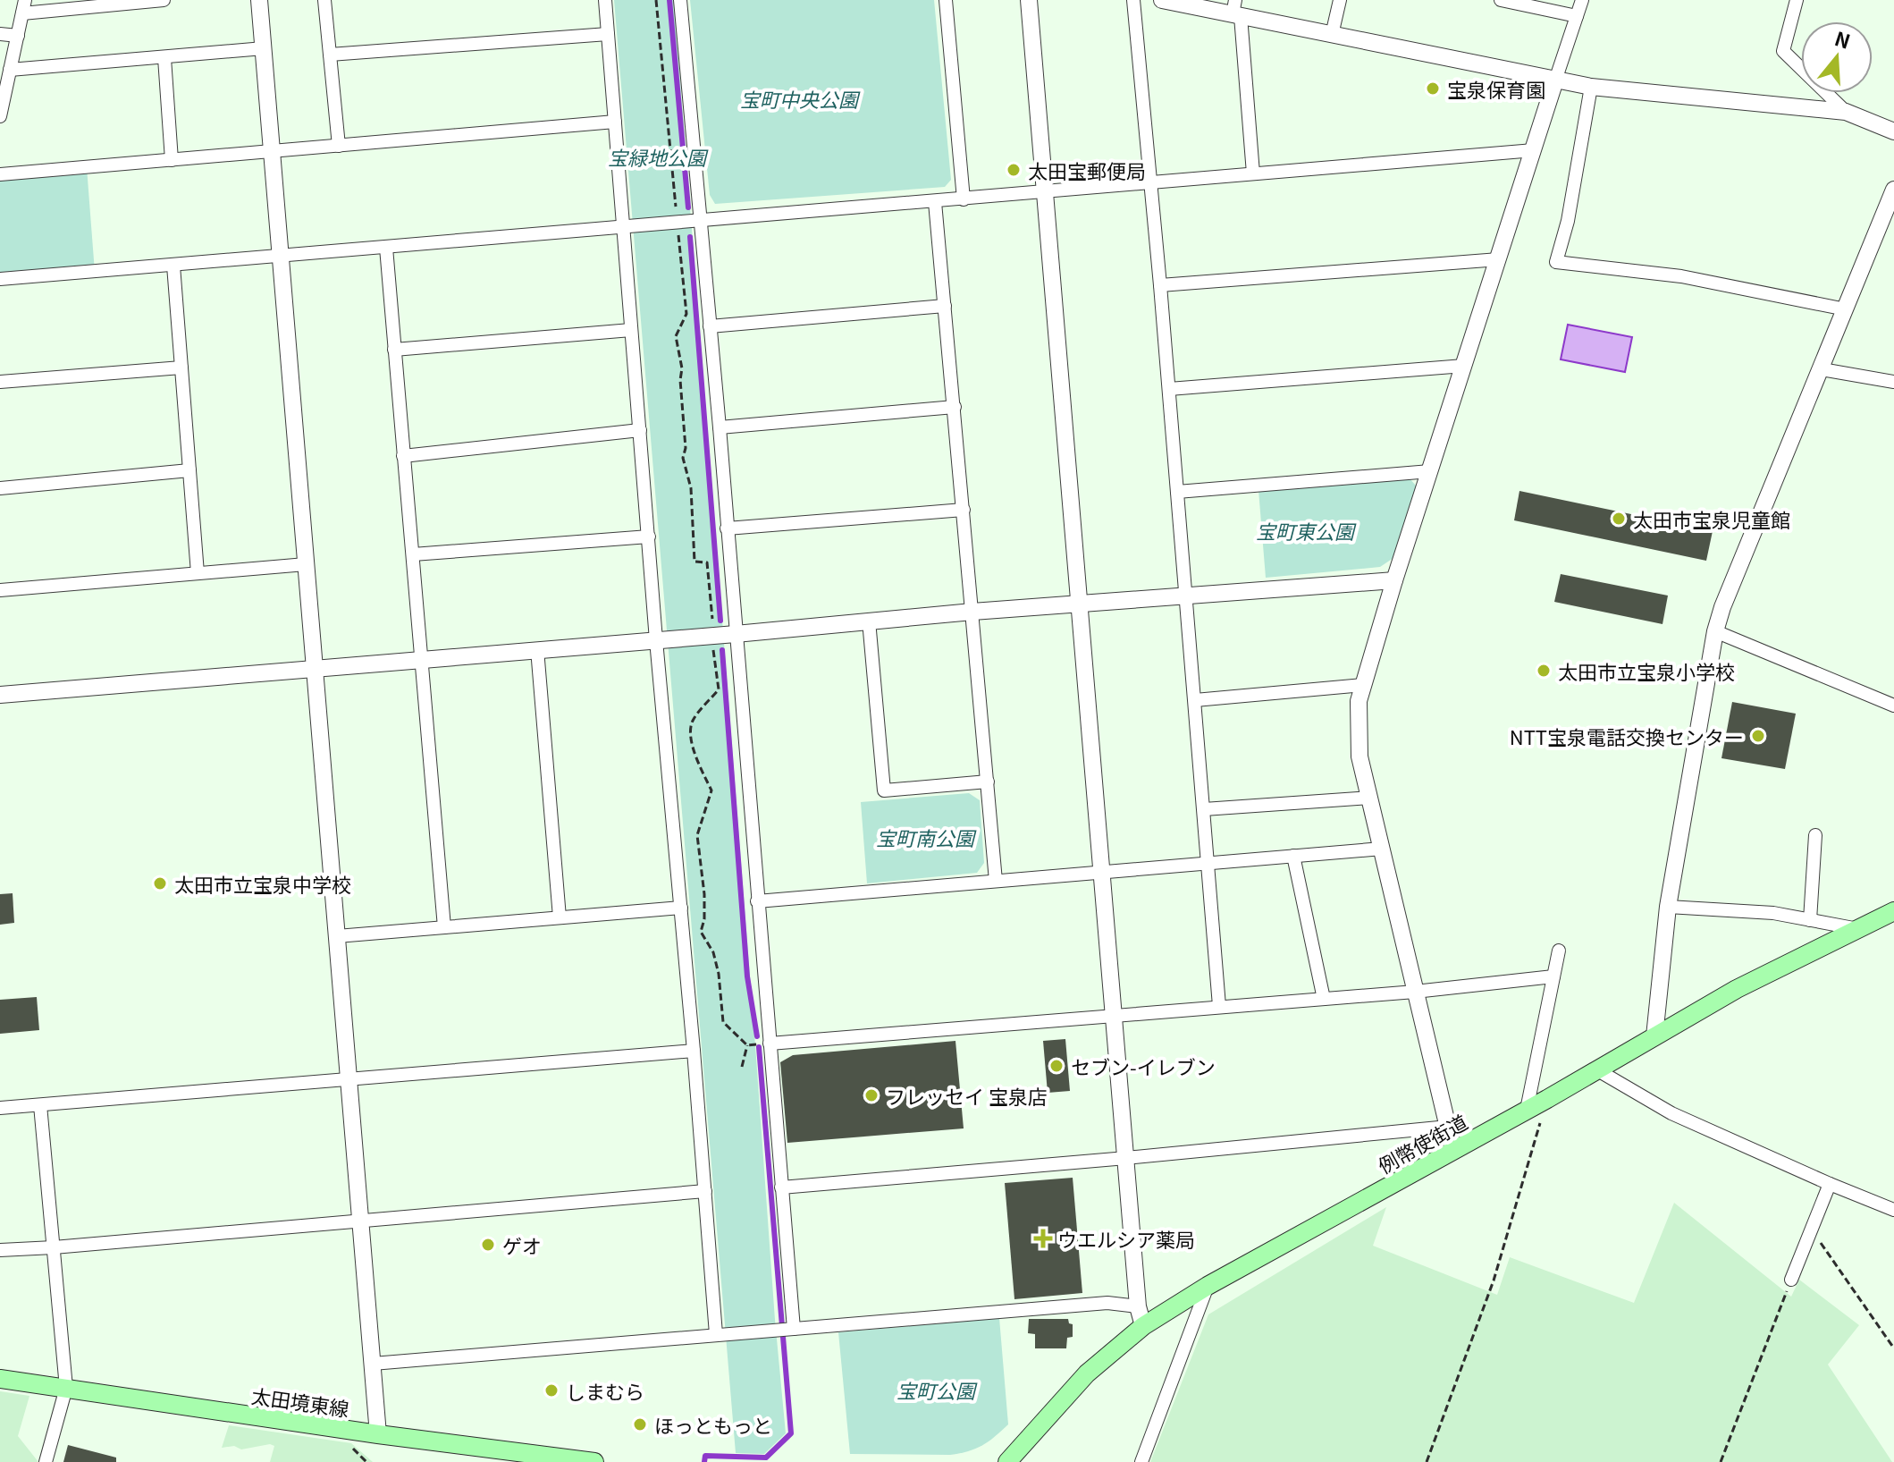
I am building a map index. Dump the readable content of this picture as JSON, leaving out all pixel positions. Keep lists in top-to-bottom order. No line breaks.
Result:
{"streets":{"main road":["例幣使街道","太田境東線"]},"parks":["宝町中央公園","宝緑地公園","宝町東公園","宝町南公園","宝町公園"],"places":{"other":["宝泉保育園","太田宝郵便局","太田市宝泉児童館","太田市立宝泉小学校","NTT宝泉電話交換センター","太田市立宝泉中学校","セブン-イレブン","フレッセイ 宝泉店","ゲオ","しまむら","ほっともっと"],"health":["ウエルシア薬局"]},"north":"top"}
